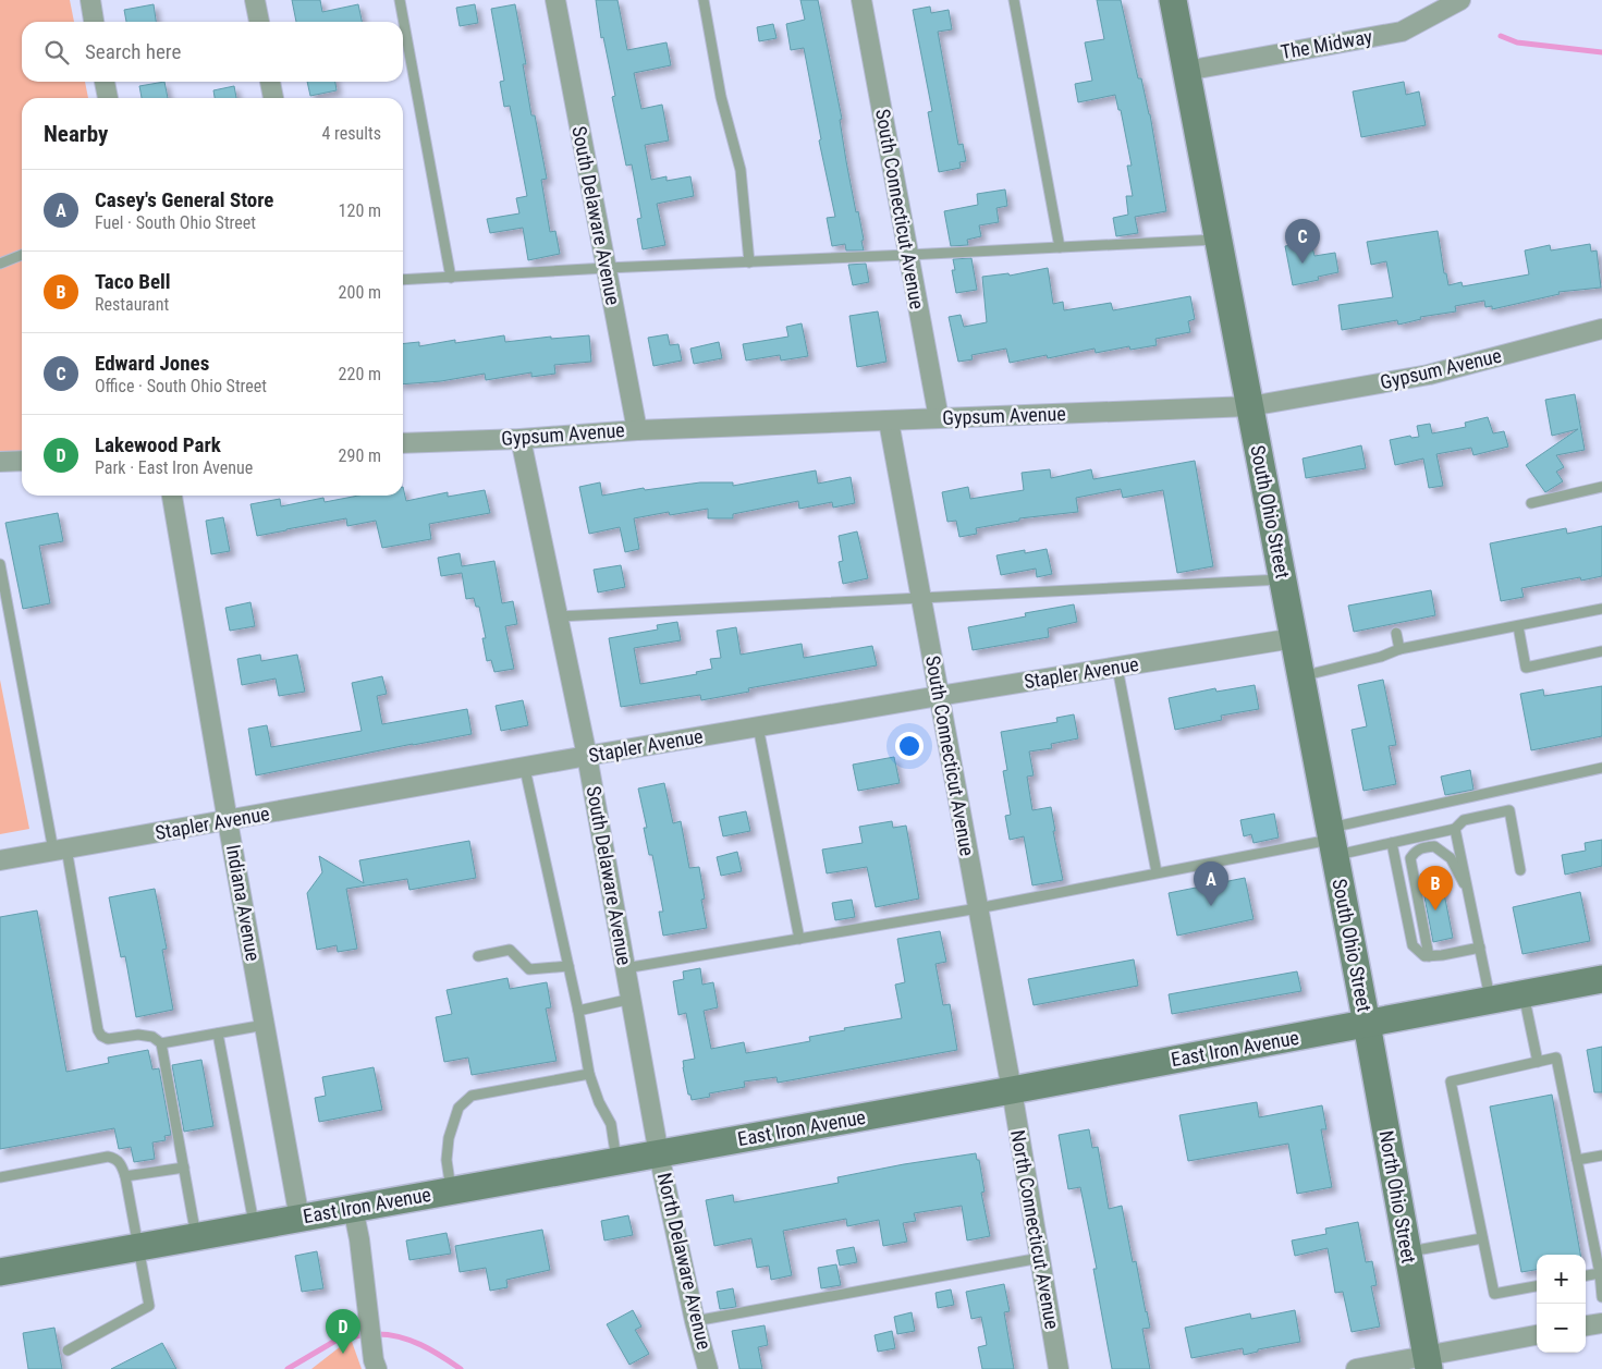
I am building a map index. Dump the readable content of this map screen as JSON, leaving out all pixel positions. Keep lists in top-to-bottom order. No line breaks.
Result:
{"streets":{"street":["The Midway","South Connecticut Avenue","South Delaware Avenue","Gypsum Avenue","South Ohio Street","Stapler Avenue","Indiana Avenue","East Iron Avenue","North Ohio Street","North Connecticut Avenue","North Delaware Avenue"]},"crossings":[["The Midway","South Ohio Street"],["South Connecticut Avenue","Gypsum Avenue"],["South Connecticut Avenue","Stapler Avenue"],["South Connecticut Avenue","East Iron Avenue"],["South Connecticut Avenue","North Connecticut Avenue"],["South Delaware Avenue","Gypsum Avenue"],["South Delaware Avenue","Stapler Avenue"],["South Delaware Avenue","East Iron Avenue"],["South Delaware Avenue","North Delaware Avenue"],["Gypsum Avenue","South Ohio Street"],["South Ohio Street","Stapler Avenue"],["South Ohio Street","East Iron Avenue"],["South Ohio Street","North Ohio Street"],["Stapler Avenue","Indiana Avenue"],["Indiana Avenue","East Iron Avenue"],["East Iron Avenue","North Ohio Street"],["East Iron Avenue","North Connecticut Avenue"],["East Iron Avenue","North Delaware Avenue"]],"page":{"search":"Search here","heading":["Nearby","4 results"],"list":[{"mark":"A","name":"Casey's General Store","note":"Fuel · South Ohio Street","value":"120 m"},{"mark":"B","name":"Taco Bell","note":"Restaurant","value":"200 m"},{"mark":"C","name":"Edward Jones","note":"Office · South Ohio Street","value":"220 m"},{"mark":"D","name":"Lakewood Park","note":"Park · East Iron Avenue","value":"290 m"}],"pins":["C","A","B","D"],"map_buttons":["+","−"]}}
